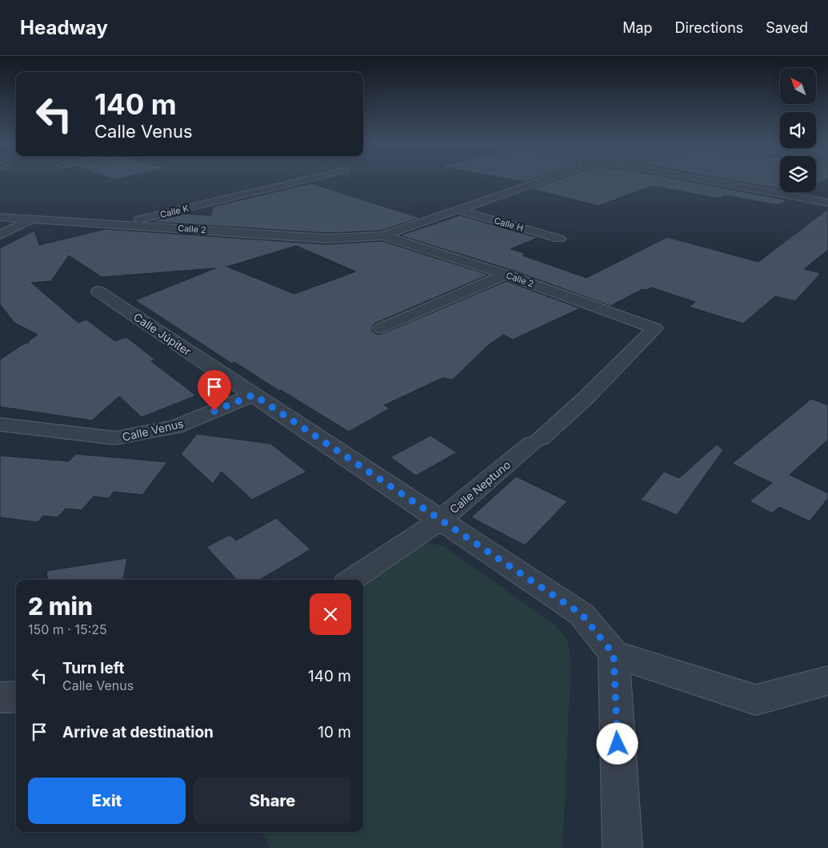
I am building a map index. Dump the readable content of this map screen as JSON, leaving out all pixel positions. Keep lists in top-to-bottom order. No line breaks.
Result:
{"streets":{"street":["Calle K","Calle H","Calle 2","Calle Júpiter","Calle Venus","Calle Neptuno"]},"crossings":[["Calle K","Calle 2"],["Calle H","Calle 2"],["Calle 2","Calle Neptuno"],["Calle Júpiter","Calle Venus"],["Calle Júpiter","Calle Neptuno"]],"north":"top left","page":{"header":"Headway","nav":["Map","Directions","Saved"],"turn":["140 m","Calle Venus"],"heading":["2 min","150 m · 15:25"],"list":[{"name":"Turn left","note":"Calle Venus","value":"140 m"},{"name":"Arrive at destination","value":"10 m"}],"buttons":["Exit","Share"]}}
